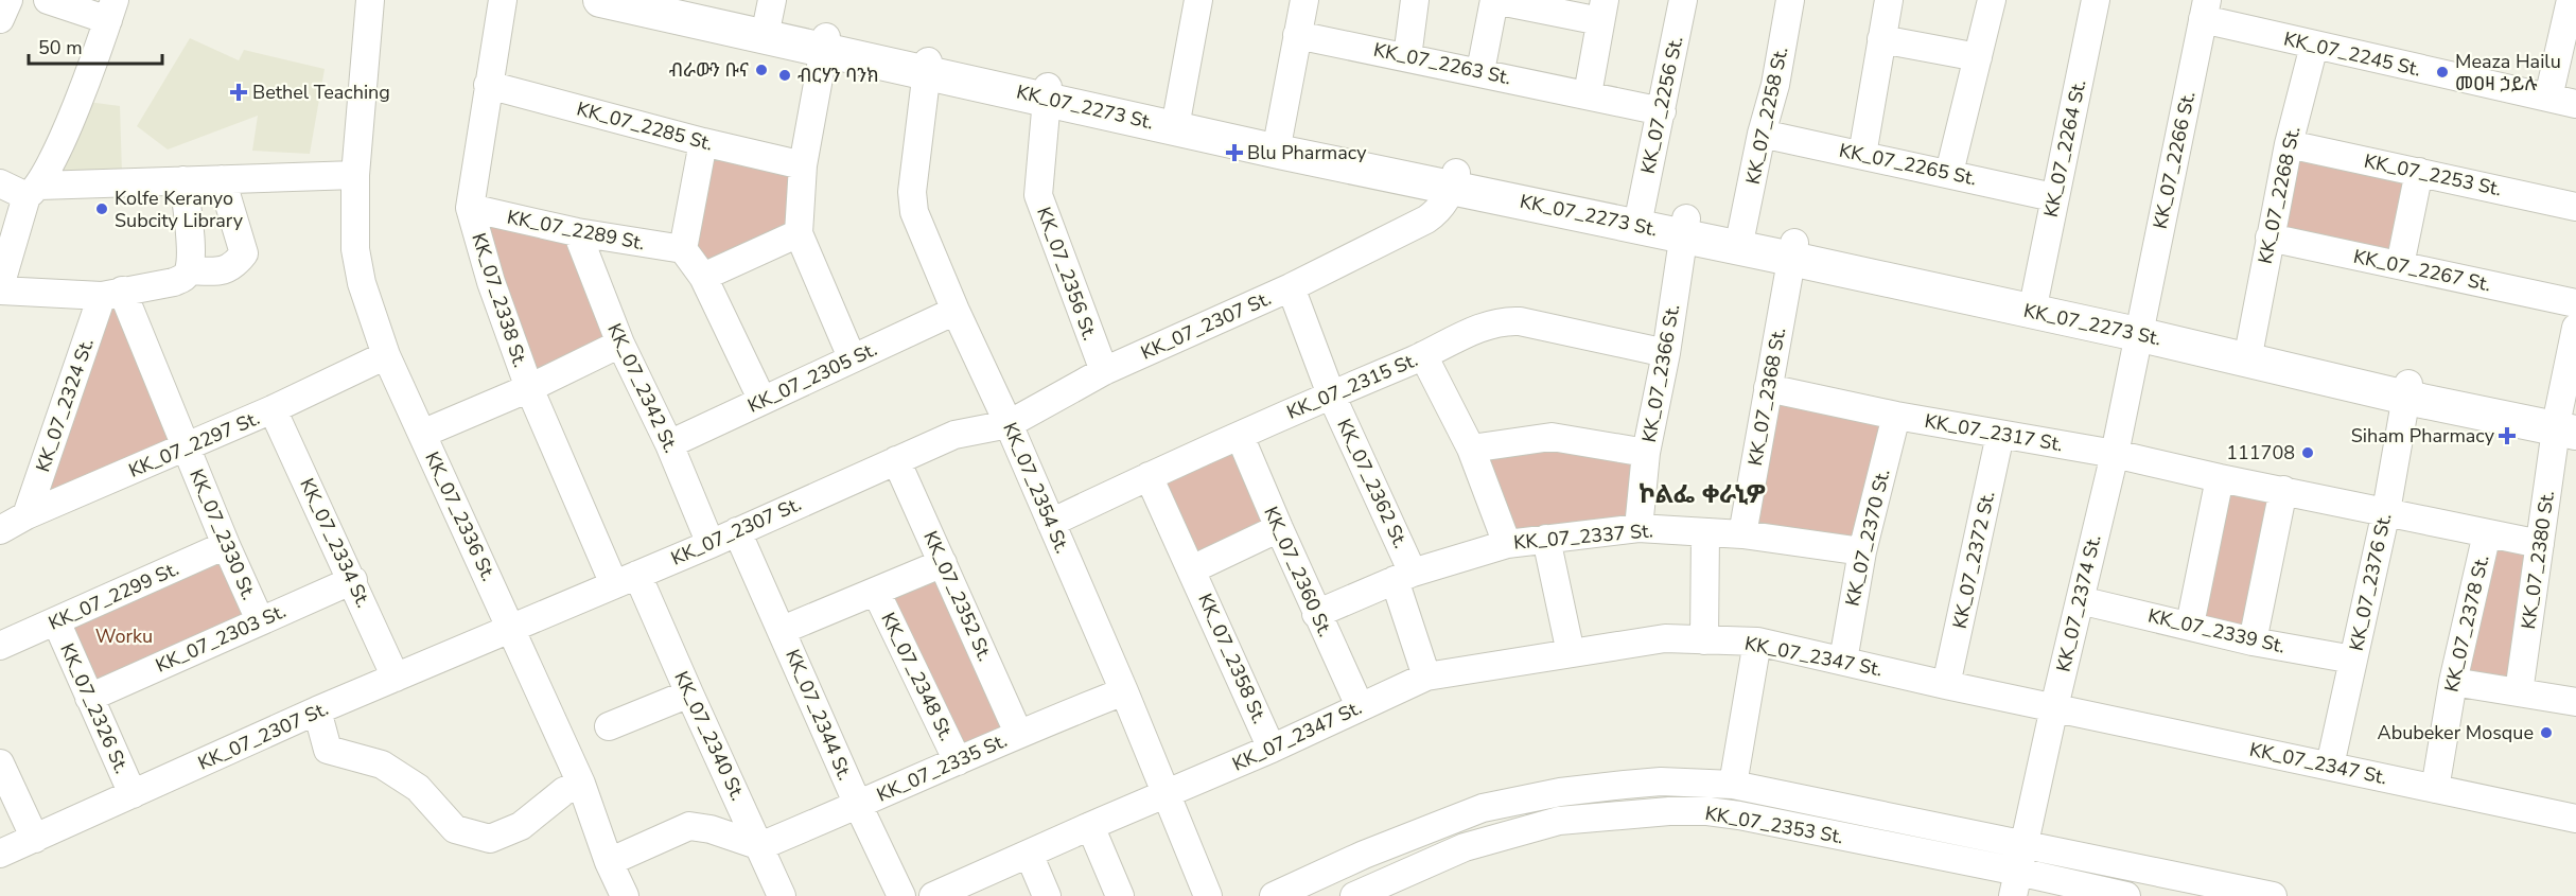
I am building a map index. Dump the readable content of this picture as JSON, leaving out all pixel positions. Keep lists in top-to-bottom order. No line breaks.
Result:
{"streets":{"main road":["KK_07_2273 St."],"street":["KK_07_2245 St.","KK_07_2263 St.","KK_07_2256 St.","KK_07_2258 St.","KK_07_2285 St.","KK_07_2264 St.","KK_07_2266 St.","KK_07_2265 St.","KK_07_2253 St.","KK_07_2268 St.","KK_07_2289 St.","KK_07_2267 St.","KK_07_2356 St.","KK_07_2338 St.","KK_07_2307 St.","KK_07_2366 St.","KK_07_2305 St.","KK_07_2315 St.","KK_07_2342 St.","KK_07_2368 St.","KK_07_2324 St.","KK_07_2317 St.","KK_07_2297 St.","KK_07_2362 St.","KK_07_2354 St.","KK_07_2336 St.","KK_07_2330 St.","KK_07_2337 St.","KK_07_2370 St.","KK_07_2334 St.","KK_07_2372 St.","KK_07_2380 St.","KK_07_2360 St.","KK_07_2376 St.","KK_07_2299 St.","KK_07_2352 St.","KK_07_2374 St.","KK_07_2378 St.","KK_07_2339 St.","KK_07_2303 St.","KK_07_2347 St.","KK_07_2358 St.","KK_07_2348 St.","KK_07_2326 St.","KK_07_2344 St.","KK_07_2340 St.","KK_07_2335 St.","KK_07_2353 St."]},"crossings":[["KK_07_2245 St.","KK_07_2266 St."],["KK_07_2245 St.","KK_07_2268 St."],["KK_07_2263 St.","KK_07_2256 St."],["KK_07_2256 St.","KK_07_2273 St."],["KK_07_2273 St.","KK_07_2258 St."],["KK_07_2273 St.","KK_07_2264 St."],["KK_07_2273 St.","KK_07_2266 St."],["KK_07_2273 St.","KK_07_2268 St."],["KK_07_2273 St.","KK_07_2356 St."],["KK_07_2273 St.","KK_07_2307 St."],["KK_07_2273 St.","KK_07_2366 St."],["KK_07_2273 St.","KK_07_2368 St."],["KK_07_2273 St.","KK_07_2354 St."],["KK_07_2273 St.","KK_07_2380 St."],["KK_07_2273 St.","KK_07_2376 St."],["KK_07_2273 St.","KK_07_2374 St."],["KK_07_2258 St.","KK_07_2265 St."],["KK_07_2285 St.","KK_07_2338 St."],["KK_07_2264 St.","KK_07_2265 St."],["KK_07_2266 St.","KK_07_2374 St."],["KK_07_2253 St.","KK_07_2268 St."],["KK_07_2268 St.","KK_07_2267 St."],["KK_07_2289 St.","KK_07_2338 St."],["KK_07_2289 St.","KK_07_2342 St."],["KK_07_2356 St.","KK_07_2307 St."],["KK_07_2338 St.","KK_07_2307 St."],["KK_07_2338 St.","KK_07_2340 St."],["KK_07_2307 St.","KK_07_2342 St."],["KK_07_2307 St.","KK_07_2362 St."],["KK_07_2307 St.","KK_07_2354 St."],["KK_07_2307 St.","KK_07_2336 St."],["KK_07_2307 St.","KK_07_2334 St."],["KK_07_2307 St.","KK_07_2352 St."],["KK_07_2307 St.","KK_07_2326 St."],["KK_07_2307 St.","KK_07_2344 St."],["KK_07_2307 St.","KK_07_2340 St."],["KK_07_2366 St.","KK_07_2315 St."],["KK_07_2366 St.","KK_07_2337 St."],["KK_07_2305 St.","KK_07_2342 St."],["KK_07_2305 St.","KK_07_2354 St."],["KK_07_2315 St.","KK_07_2362 St."],["KK_07_2315 St.","KK_07_2354 St."],["KK_07_2315 St.","KK_07_2360 St."],["KK_07_2315 St.","KK_07_2358 St."],["KK_07_2368 St.","KK_07_2317 St."],["KK_07_2368 St.","KK_07_2337 St."],["KK_07_2324 St.","KK_07_2297 St."],["KK_07_2324 St.","KK_07_2330 St."],["KK_07_2317 St.","KK_07_2370 St."],["KK_07_2317 St.","KK_07_2372 St."],["KK_07_2317 St.","KK_07_2380 St."],["KK_07_2317 St.","KK_07_2376 St."],["KK_07_2317 St.","KK_07_2374 St."],["KK_07_2317 St.","KK_07_2378 St."],["KK_07_2297 St.","KK_07_2336 St."],["KK_07_2297 St.","KK_07_2330 St."],["KK_07_2297 St.","KK_07_2334 St."],["KK_07_2362 St.","KK_07_2337 St."],["KK_07_2362 St.","KK_07_2347 St."],["KK_07_2354 St.","KK_07_2347 St."],["KK_07_2354 St.","KK_07_2335 St."],["KK_07_2330 St.","KK_07_2299 St."],["KK_07_2330 St.","KK_07_2303 St."],["KK_07_2337 St.","KK_07_2370 St."],["KK_07_2337 St.","KK_07_2360 St."],["KK_07_2370 St.","KK_07_2347 St."],["KK_07_2334 St.","KK_07_2303 St."],["KK_07_2372 St.","KK_07_2347 St."],["KK_07_2360 St.","KK_07_2347 St."],["KK_07_2360 St.","KK_07_2358 St."],["KK_07_2376 St.","KK_07_2339 St."],["KK_07_2376 St.","KK_07_2347 St."],["KK_07_2299 St.","KK_07_2326 St."],["KK_07_2352 St.","KK_07_2335 St."],["KK_07_2374 St.","KK_07_2339 St."],["KK_07_2374 St.","KK_07_2347 St."],["KK_07_2374 St.","KK_07_2353 St."],["KK_07_2378 St.","KK_07_2347 St."],["KK_07_2303 St.","KK_07_2326 St."],["KK_07_2347 St.","KK_07_2358 St."],["KK_07_2347 St.","KK_07_2353 St."],["KK_07_2348 St.","KK_07_2335 St."],["KK_07_2344 St.","KK_07_2335 St."],["KK_07_2340 St.","KK_07_2335 St."]],"districts":["ኮልፌ ቀራኒዎ"],"parks":["Worku"],"places":{"other":["ብራውን ቡና","Meaza Hailu መዐዛ ኃይሉ","ብርሃን ባንክ","Kolfe Keranyo Subcity Library","111708","Abubeker Mosque"],"health":["Bethel Teaching","Blu Pharmacy","Siham Pharmacy"]},"scale_bar":"50 m"}
